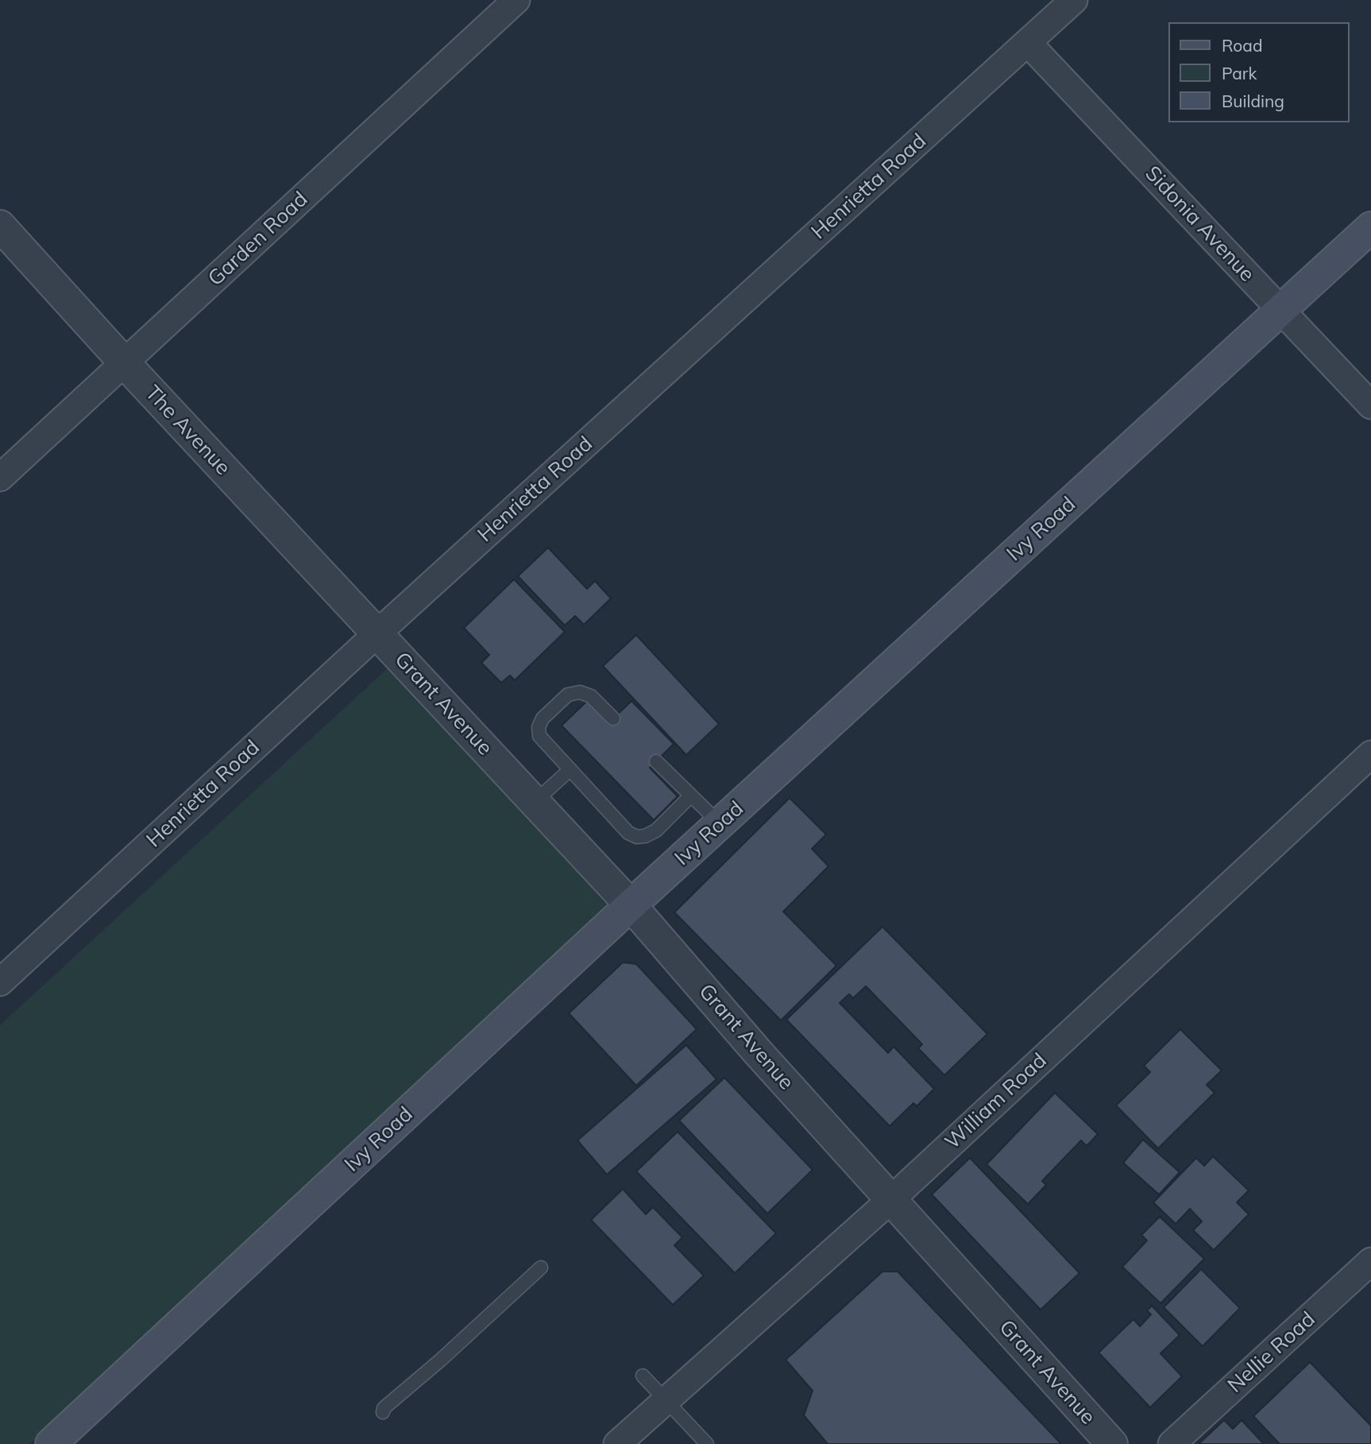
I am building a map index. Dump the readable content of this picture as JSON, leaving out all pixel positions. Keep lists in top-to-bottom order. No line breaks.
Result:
{"streets":{"main road":["Ivy Road"],"street":["Henrietta Road","Sidonia Avenue","Garden Road","The Avenue","Grant Avenue","William Road","Nellie Road"]},"crossings":[["Henrietta Road","Sidonia Avenue"],["Henrietta Road","The Avenue"],["Henrietta Road","Grant Avenue"],["Sidonia Avenue","Ivy Road"],["Garden Road","The Avenue"],["The Avenue","Grant Avenue"],["Ivy Road","Grant Avenue"],["Grant Avenue","William Road"]],"legend":["Road","Park","Building"]}
